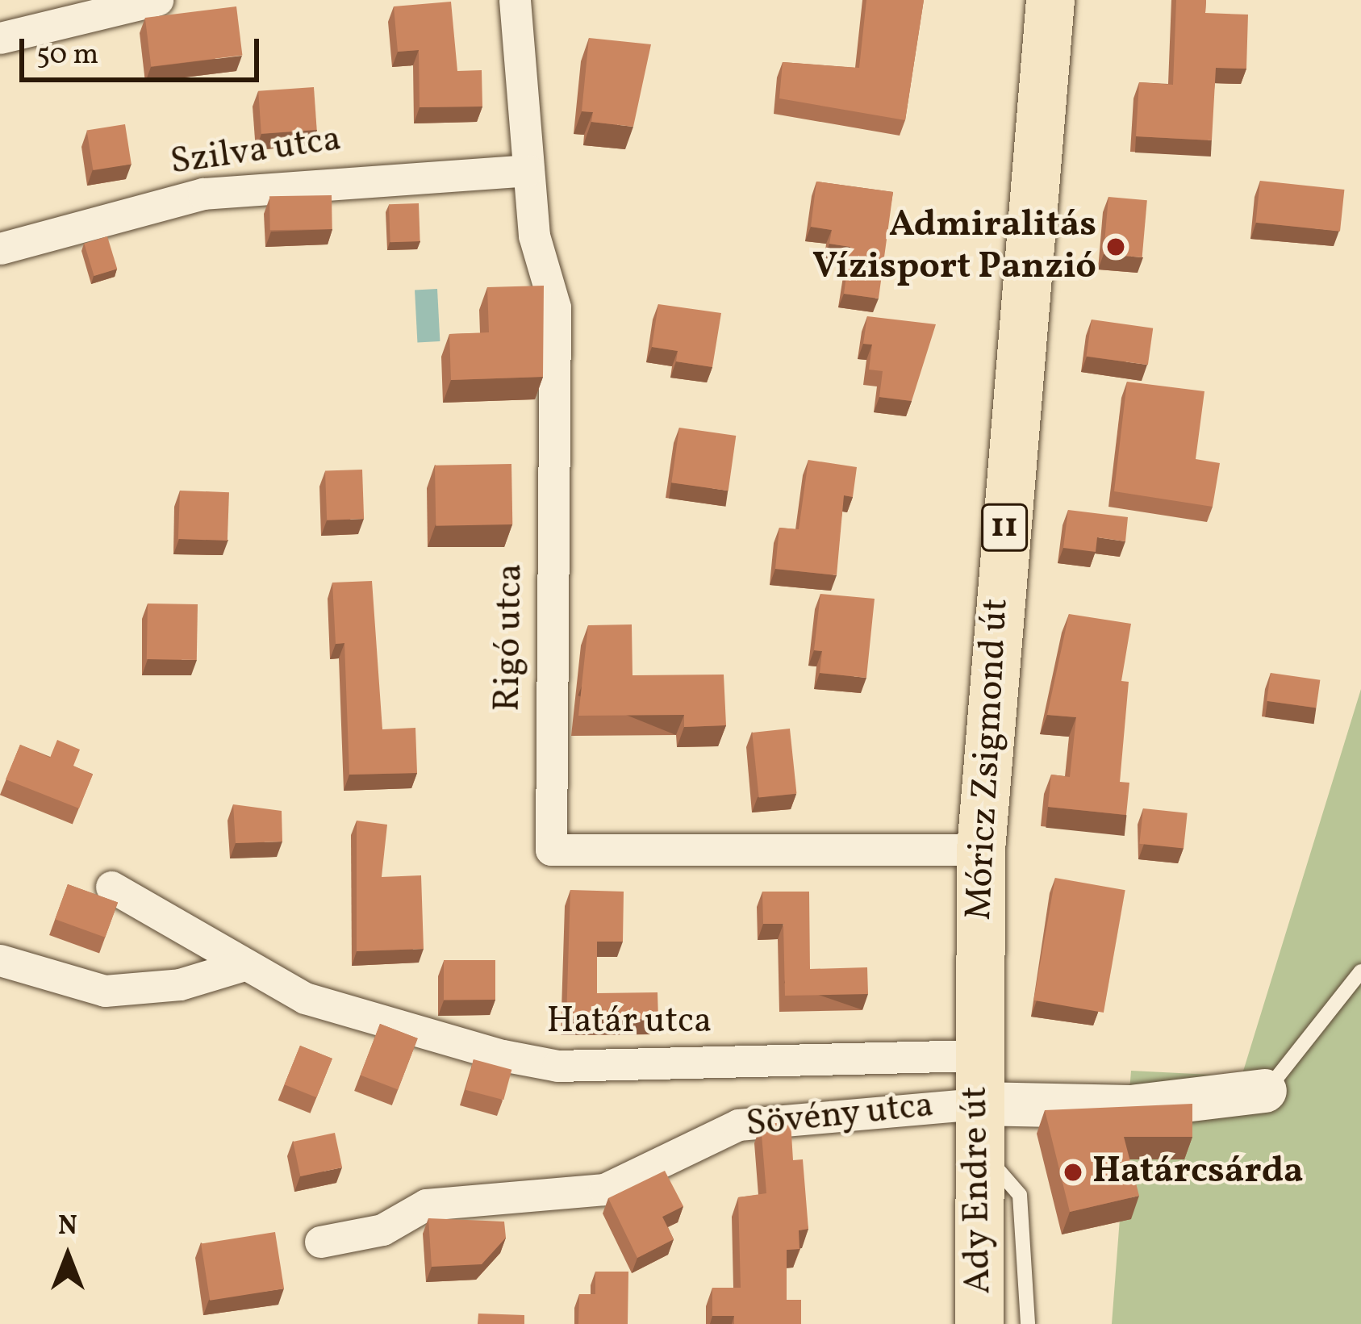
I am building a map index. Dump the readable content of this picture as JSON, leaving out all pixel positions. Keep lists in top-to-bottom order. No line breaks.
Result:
{"streets":{"main road":["11","Móricz Zsigmond út","Ady Endre út"],"street":["Szilva utca","Rigó utca","Határ utca","Sövény utca"]},"crossings":[["Szilva utca","Rigó utca"],["Rigó utca","Móricz Zsigmond út"],["Móricz Zsigmond út","Határ utca"],["Móricz Zsigmond út","Ady Endre út"],["Határ utca","Ady Endre út"],["Sövény utca","Ady Endre út"]],"places":["Admiralitás Vízisport Panzió","Határcsárda"],"scale_bar":"50 m","north":"top"}
